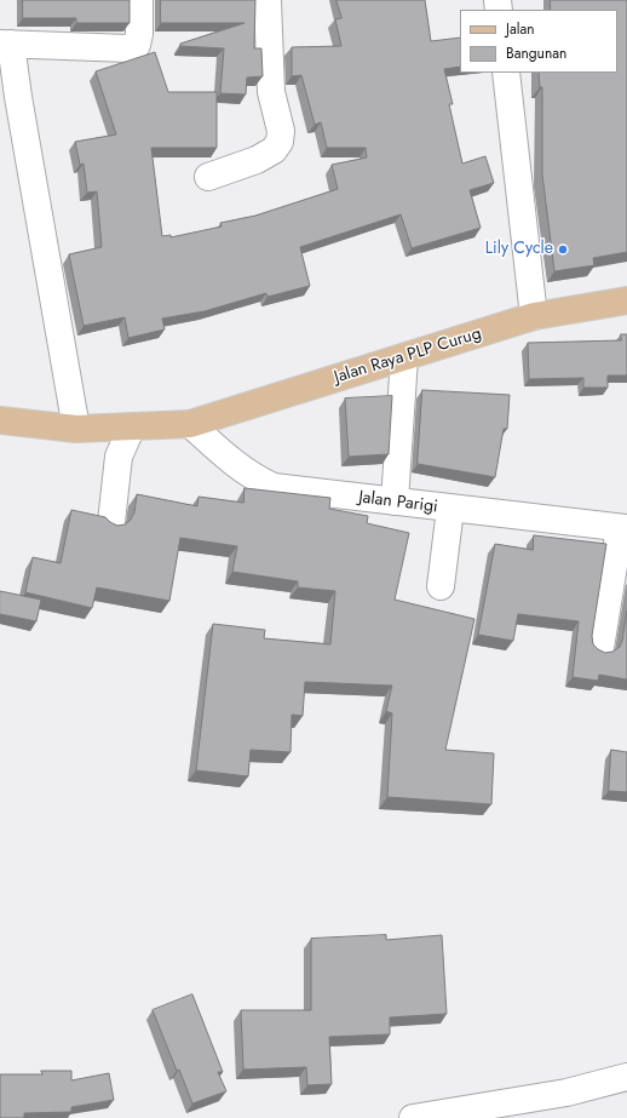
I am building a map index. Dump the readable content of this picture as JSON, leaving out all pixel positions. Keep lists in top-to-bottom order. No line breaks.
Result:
{"streets":{"main road":["Jalan Raya PLP Curug"],"street":["Jalan Parigi"]},"crossings":[["Jalan Raya PLP Curug","Jalan Parigi"]],"places":["Lily Cycle"],"legend":["Jalan","Bangunan"]}
